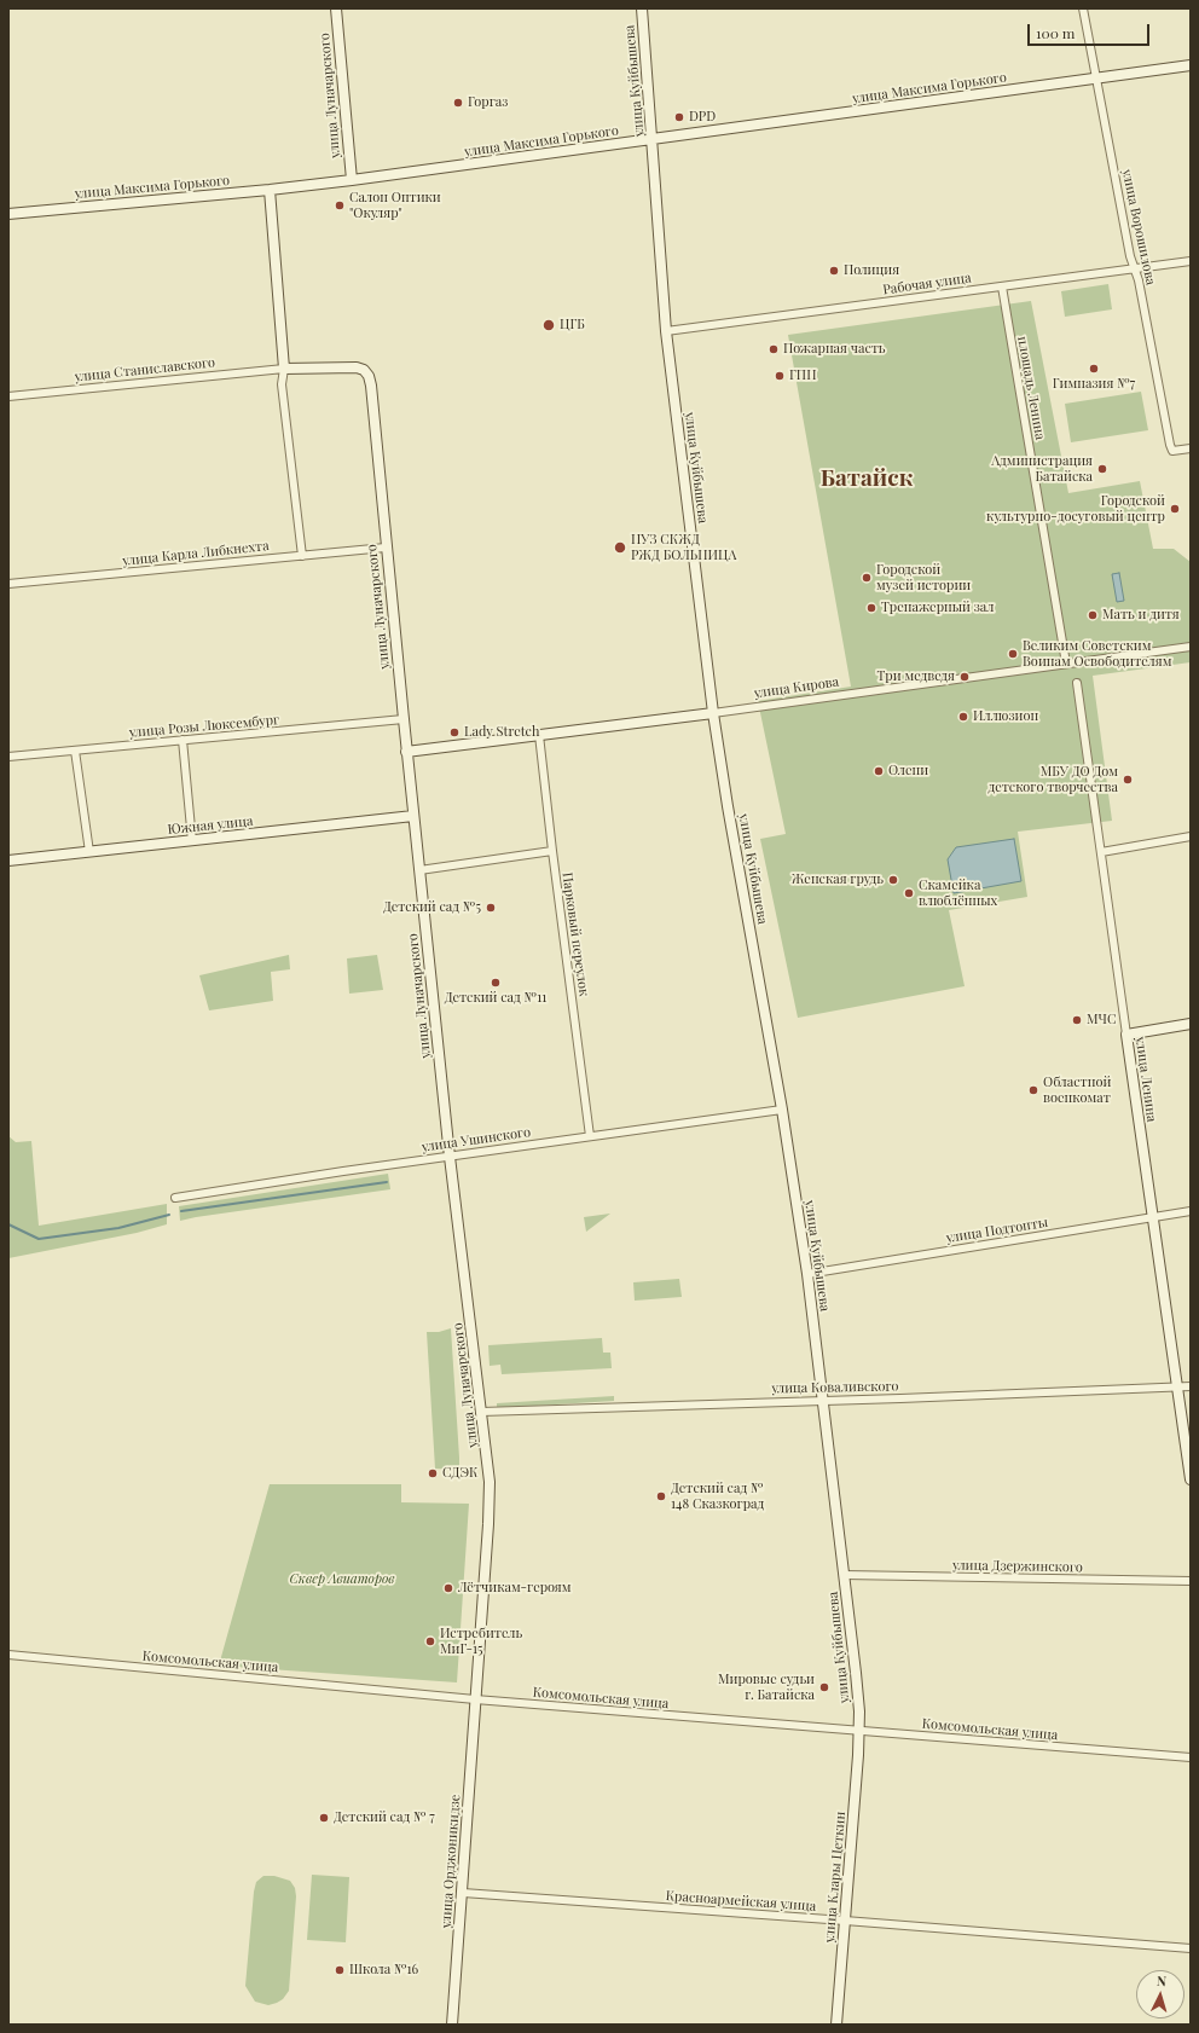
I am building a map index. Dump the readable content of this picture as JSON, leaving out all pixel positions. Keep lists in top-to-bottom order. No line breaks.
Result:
{"streets":{"street":["улица Куйбышева","улица Максима Горького","улица Луначарского","улица Ворошилова","Рабочая улица","улица Станиславского","площадь Ленина","улица Карла Либкнехта","улица Кирова","улица Розы Люксембург","Южная улица","Парковый переулок","улица Ленина","улица Ушинского","улица Подтопты","улица Коваливского","улица Дзержинского","Комсомольская улица","улица Орджоникидзе","улица Клары Цеткин","Красноармейская улица"]},"crossings":[["улица Куйбышева","улица Максима Горького"],["улица Куйбышева","Рабочая улица"],["улица Куйбышева","улица Кирова"],["улица Куйбышева","улица Ушинского"],["улица Куйбышева","улица Подтопты"],["улица Куйбышева","улица Коваливского"],["улица Куйбышева","улица Дзержинского"],["улица Куйбышева","Комсомольская улица"],["улица Куйбышева","улица Клары Цеткин"],["улица Максима Горького","улица Луначарского"],["улица Максима Горького","улица Ворошилова"],["улица Луначарского","улица Станиславского"],["улица Луначарского","улица Карла Либкнехта"],["улица Луначарского","улица Кирова"],["улица Луначарского","улица Розы Люксембург"],["улица Луначарского","Южная улица"],["улица Луначарского","улица Ушинского"],["улица Луначарского","улица Коваливского"],["улица Луначарского","Комсомольская улица"],["улица Луначарского","улица Орджоникидзе"],["улица Ворошилова","Рабочая улица"],["Рабочая улица","площадь Ленина"],["площадь Ленина","улица Кирова"],["улица Кирова","Парковый переулок"],["Парковый переулок","улица Ушинского"],["улица Ленина","улица Подтопты"],["улица Ленина","улица Коваливского"],["Комсомольская улица","улица Орджоникидзе"],["Комсомольская улица","улица Клары Цеткин"],["улица Орджоникидзе","Красноармейская улица"],["улица Клары Цеткин","Красноармейская улица"]],"districts":["Батайск"],"parks":["Сквер Авиаторов"],"places":["Горгаз","DPD","Салон Оптики \"Окуляр\"","Полиция","ЦГБ","Пожарная часть","Гимназия №7","ГПН","Администрация Батайска","Городской культурно-досуговый центр","НУЗ СКЖД РЖД БОЛЬНИЦА","Городской музей истории","Тренажерный зал","Мать и дитя","Великим Советским Воинам Освободителям","Три медведя","Иллюзион","Lady Stretch","Олени","МБУ ДО Дом детского творчества","Женская грудь","Скамейка влюблённых","Детский сад №5","Детский сад №11","МЧС","Областной военкомат","СДЭК","Детский сад № 148 Сказкоград","Лётчикам-героям","Истребитель МиГ-15","Мировые судьи г. Батайска","Детский сад № 7","Школа №16"],"scale_bar":"100 m","north":"top"}
